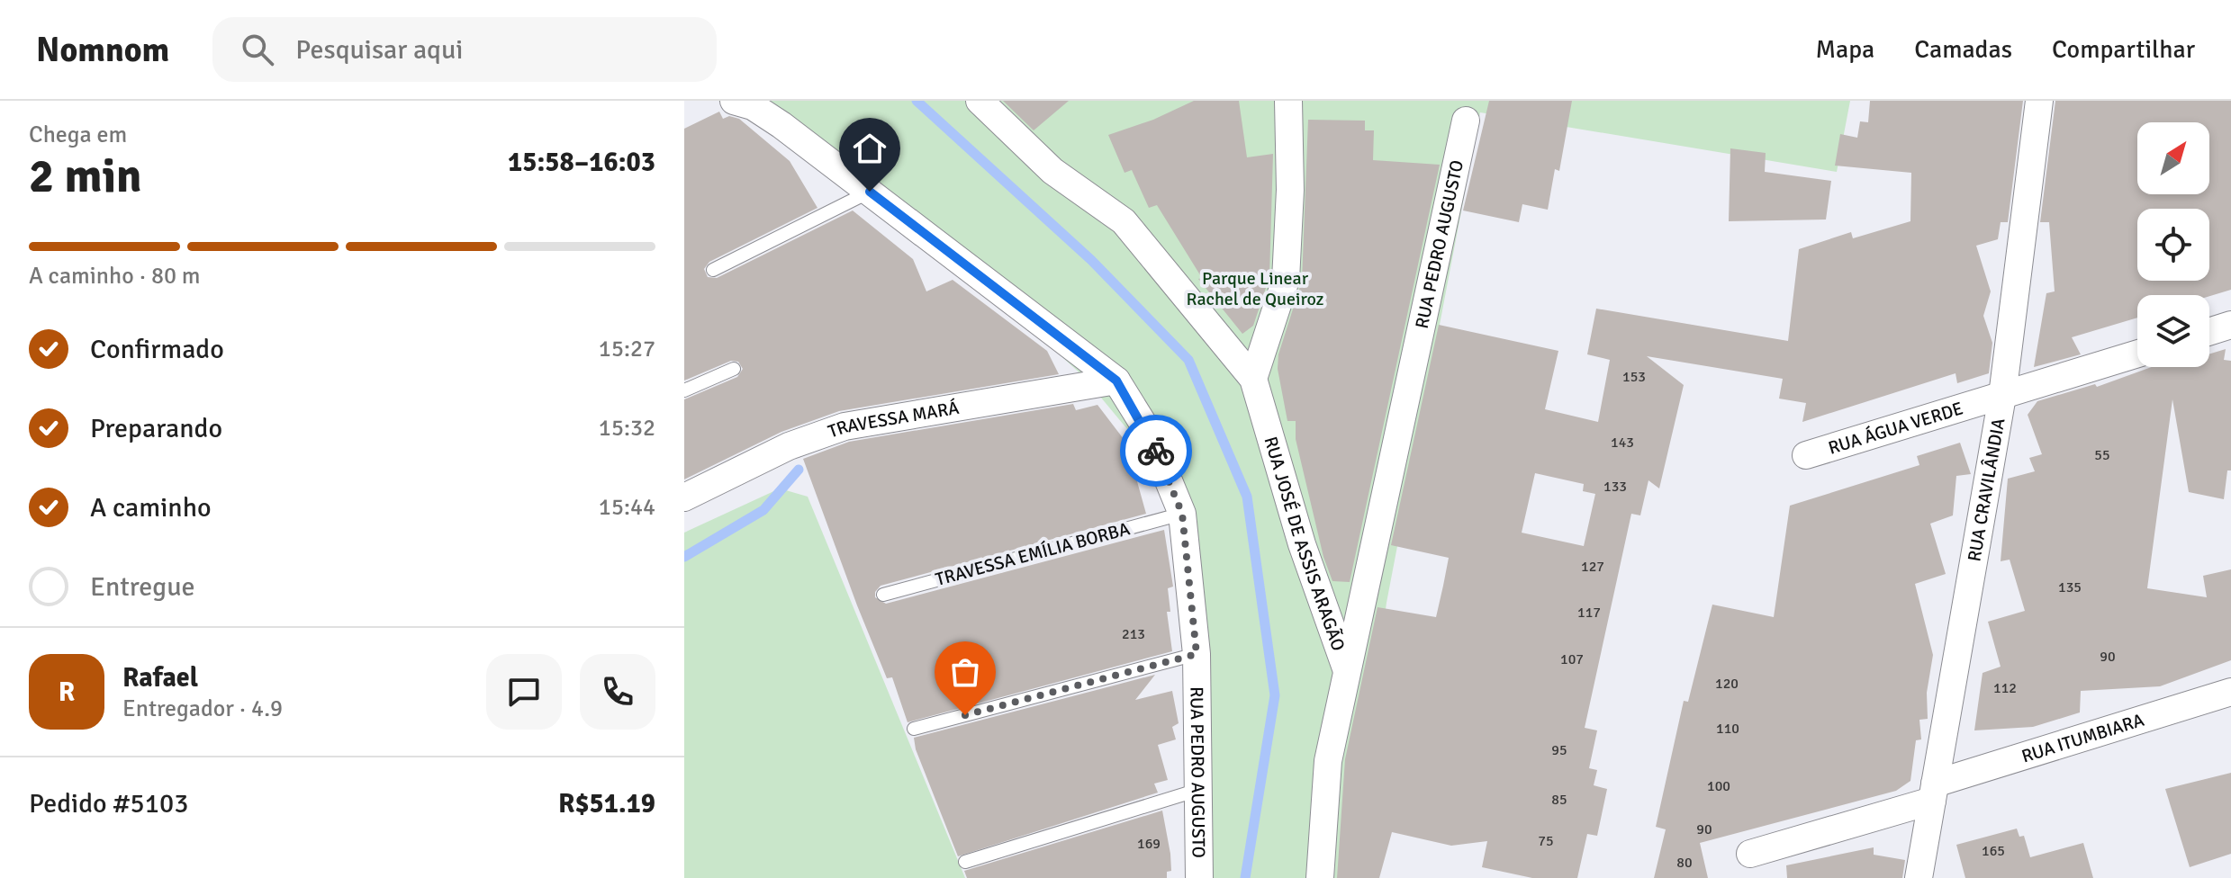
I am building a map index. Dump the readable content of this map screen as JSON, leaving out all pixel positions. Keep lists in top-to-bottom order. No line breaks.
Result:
{"streets":{"street":["RUA PEDRO AUGUSTO","TRAVESSA MARÁ","RUA ÁGUA VERDE","RUA CRAVILÂNDIA","RUA JOSÉ DE ASSIS ARAGÃO","RUA ITUMBIARA"],"lane":["TRAVESSA EMÍLIA BORBA"]},"crossings":[["RUA PEDRO AUGUSTO","TRAVESSA MARÁ"],["RUA PEDRO AUGUSTO","RUA JOSÉ DE ASSIS ARAGÃO"],["RUA PEDRO AUGUSTO","TRAVESSA EMÍLIA BORBA"],["RUA ÁGUA VERDE","RUA CRAVILÂNDIA"],["RUA CRAVILÂNDIA","RUA ITUMBIARA"]],"parks":["Parque Linear Rachel de Queiroz"],"house_numbers":["153","143","55","133","127","135","117","213","90","107","120","112","110","95","100","85","90","75","169","165","80"],"north":"top right","page":{"header":"Nomnom","search":"Pesquisar aqui","nav":["Mapa","Camadas","Compartilhar"],"heading":["2 min","Chega em","15:58–16:03"],"panel":["Rafael","Entregador · 4.9","Pedido #5103","R$51.19"],"bar":"A caminho · 80 m","list":[["Confirmado","15:27"],["Preparando","15:32"],["A caminho","15:44"],"Entregue"],"round":"R"}}
